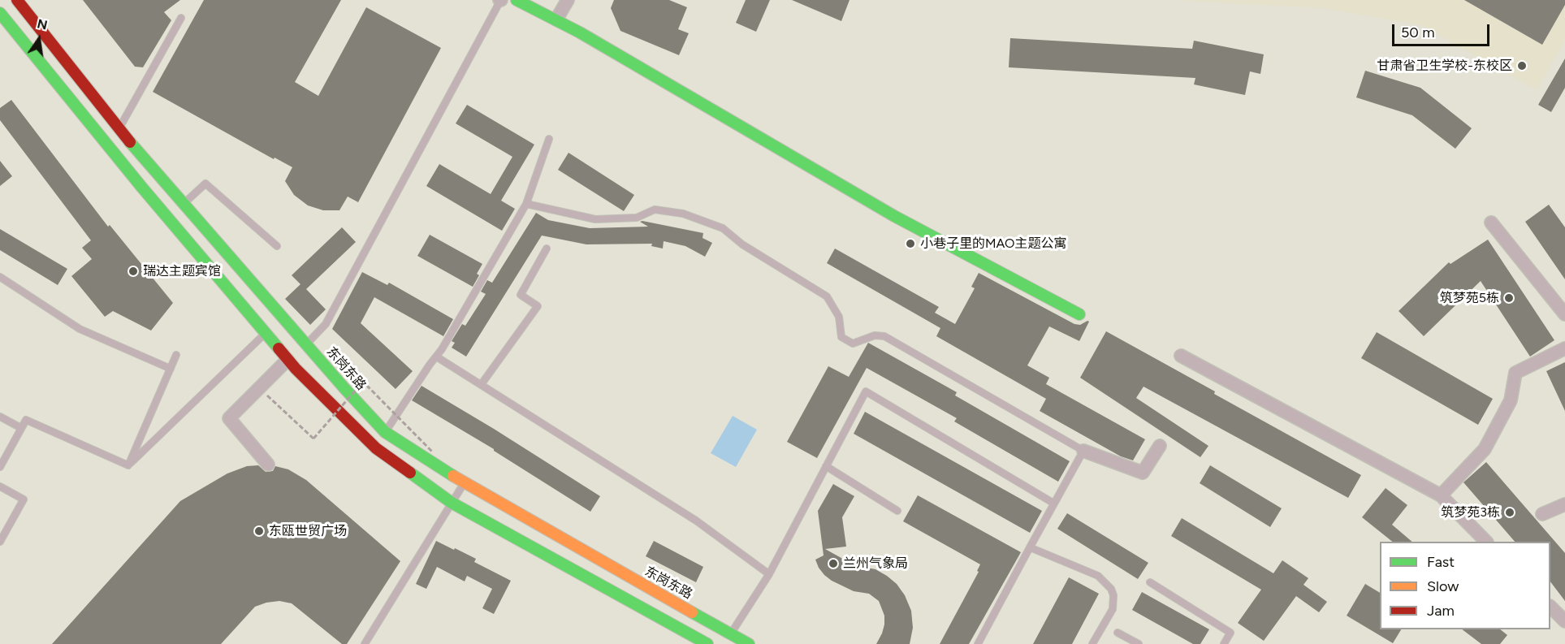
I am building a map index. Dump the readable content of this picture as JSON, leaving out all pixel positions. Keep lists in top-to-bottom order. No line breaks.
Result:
{"streets":{"main road":["东岗东路"]},"places":["甘肃省卫生学校-东校区","小巷子里的MAO主题公寓","瑞达主题宾馆","筑梦苑5栋","筑梦苑3栋","东瓯世贸广场","兰州气象局"],"legend":["Fast","Slow","Jam"],"scale_bar":"50 m","north":"top"}
